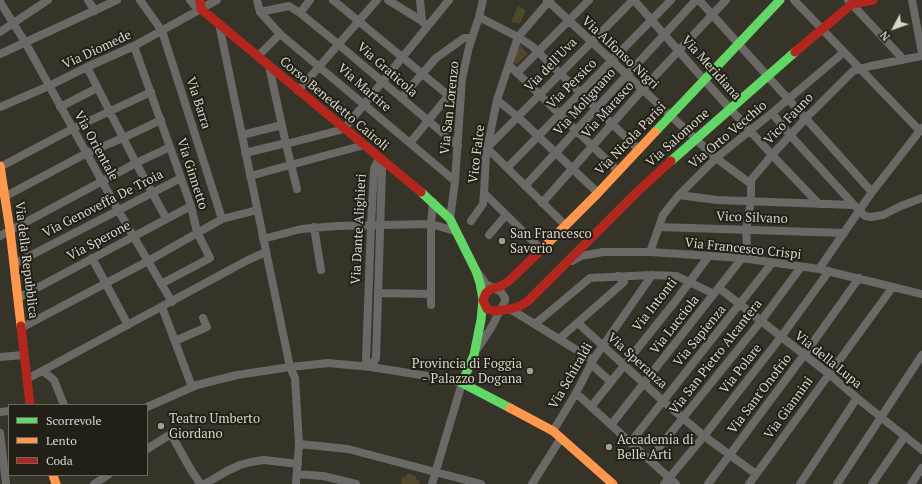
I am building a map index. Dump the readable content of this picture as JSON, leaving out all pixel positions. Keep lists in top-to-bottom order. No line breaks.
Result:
{"streets":{"street":["Via Diomede","Via Alfonso Nigri","Via dell'Uva","Via Meridiana","Via Graticola","Via Persico","Via Martire","Via Molignano","Via Barra","Corso Benedetto Cairoli","Via San Lorenzo","Via Marasco","Vico Fauno","Via Orto Vecchio","Via Salomone","Via Nicola Parisi","Via Orientale","Vico Falce","Via Ginnetto","Via Genoveffa De Troia","Vico Silvano","Via Dante Alighieri","Via Sperone","Via Francesco Crispi","Via della Repubblica","Via Intonti","Via Lucciola","Via Sapienza","Via San Pietro Alcantera","Via della Lupa","Via Speranza","Via Polare","Via Schiraldi","Via Sant'Onofrio","Via Giannini"]},"crossings":[["Via Diomede","Via Barra"],["Via Diomede","Corso Benedetto Cairoli"],["Via Diomede","Via Orientale"],["Via Diomede","Via Ginnetto"],["Via Alfonso Nigri","Via dell'Uva"],["Via Alfonso Nigri","Via Persico"],["Via Alfonso Nigri","Via Molignano"],["Via Alfonso Nigri","Via Marasco"],["Via Alfonso Nigri","Vico Fauno"],["Via Alfonso Nigri","Via Orto Vecchio"],["Via Alfonso Nigri","Via Salomone"],["Via Alfonso Nigri","Via Nicola Parisi"],["Via dell'Uva","Via Meridiana"],["Via dell'Uva","Vico Falce"],["Via Meridiana","Via Persico"],["Via Meridiana","Via Molignano"],["Via Meridiana","Via Marasco"],["Via Meridiana","Vico Fauno"],["Via Meridiana","Via Orto Vecchio"],["Via Meridiana","Via Salomone"],["Via Meridiana","Via Nicola Parisi"],["Via Graticola","Via San Lorenzo"],["Via Martire","Via San Lorenzo"],["Corso Benedetto Cairoli","Via San Lorenzo"],["Corso Benedetto Cairoli","Via Salomone"],["Corso Benedetto Cairoli","Via Nicola Parisi"],["Corso Benedetto Cairoli","Via Dante Alighieri"],["Via Orto Vecchio","Vico Silvano"],["Via Orto Vecchio","Via Francesco Crispi"],["Via Salomone","Via Nicola Parisi"],["Via Salomone","Via Francesco Crispi"],["Via Nicola Parisi","Vico Falce"],["Via Orientale","Via Ginnetto"],["Via Orientale","Via Genoveffa De Troia"],["Via Orientale","Via Sperone"],["Via Ginnetto","Via Genoveffa De Troia"],["Via Ginnetto","Via Sperone"],["Via Genoveffa De Troia","Via della Repubblica"],["Via Sperone","Via della Repubblica"],["Via Francesco Crispi","Via Intonti"],["Via Francesco Crispi","Via Lucciola"],["Via Francesco Crispi","Via Sapienza"],["Via Francesco Crispi","Via San Pietro Alcantera"],["Via Francesco Crispi","Via Polare"],["Via Francesco Crispi","Via Sant'Onofrio"],["Via Francesco Crispi","Via Giannini"],["Via Intonti","Via della Lupa"],["Via Intonti","Via Speranza"],["Via Lucciola","Via della Lupa"],["Via Lucciola","Via Speranza"],["Via Sapienza","Via della Lupa"],["Via Sapienza","Via Speranza"],["Via San Pietro Alcantera","Via della Lupa"],["Via San Pietro Alcantera","Via Speranza"],["Via della Lupa","Via Polare"],["Via della Lupa","Via Schiraldi"],["Via della Lupa","Via Sant'Onofrio"],["Via della Lupa","Via Giannini"],["Via Speranza","Via Polare"],["Via Speranza","Via Schiraldi"],["Via Speranza","Via Sant'Onofrio"],["Via Speranza","Via Giannini"]],"places":["San Francesco Saverio","Provincia di Foggia - Palazzo Dogana","Teatro Umberto Giordano","Accademia di Belle Arti"],"legend":["Scorrevole","Lento","Coda"],"north":"bottom left"}
